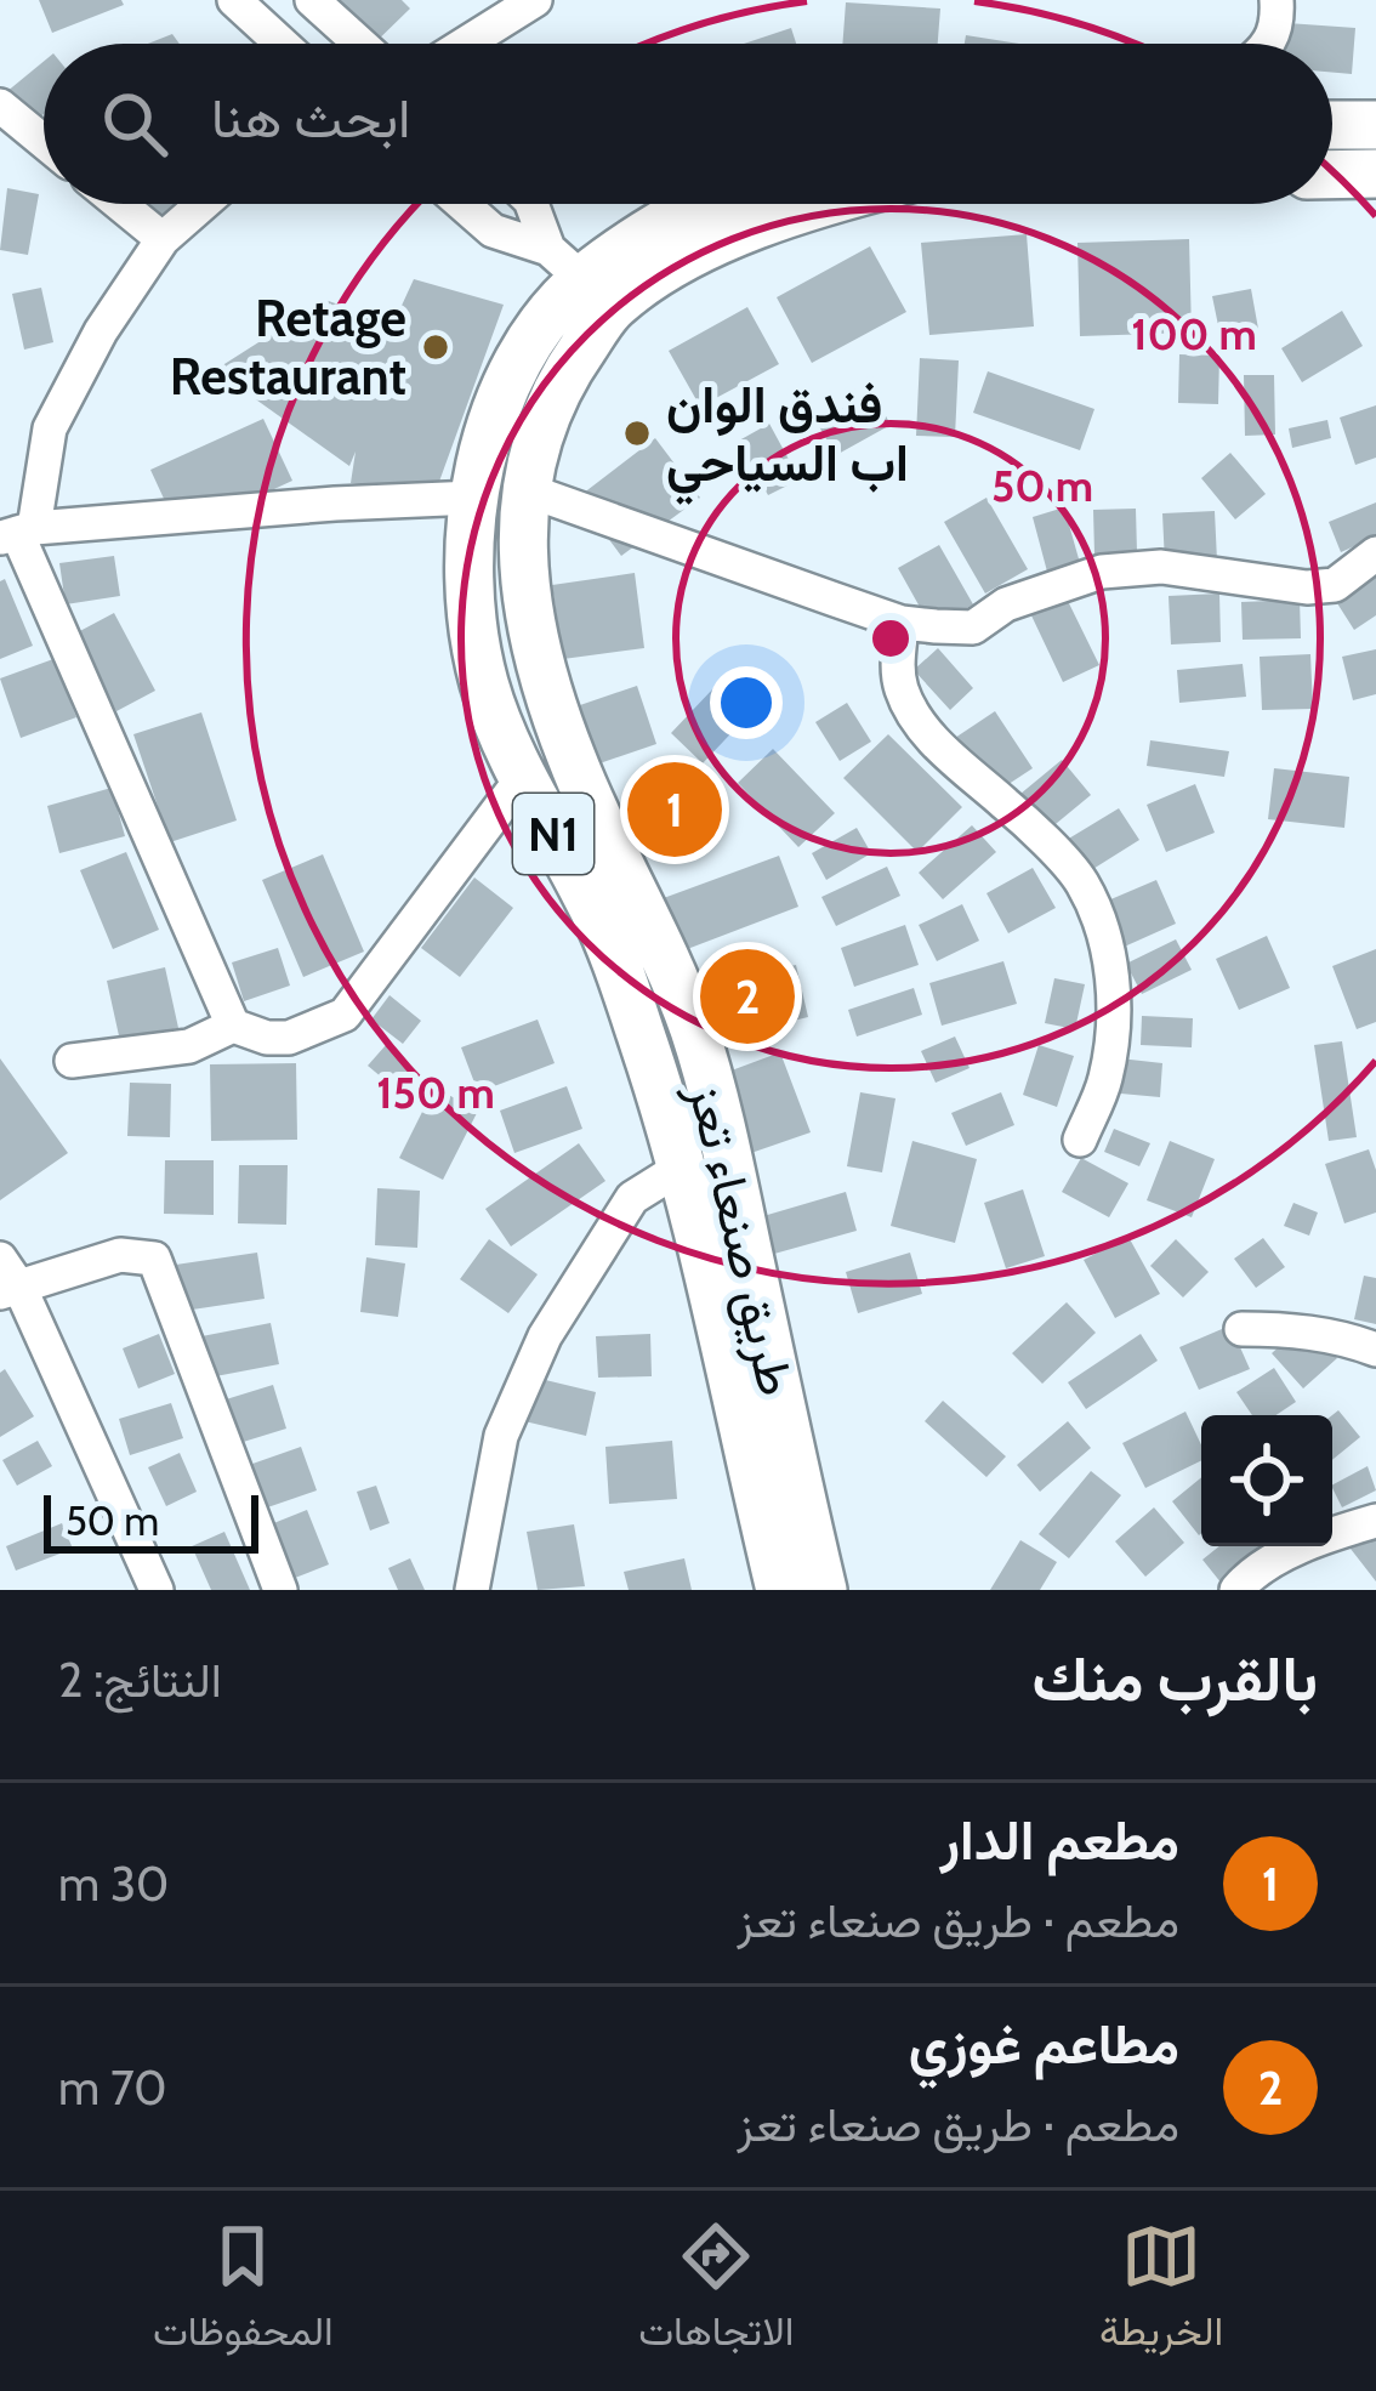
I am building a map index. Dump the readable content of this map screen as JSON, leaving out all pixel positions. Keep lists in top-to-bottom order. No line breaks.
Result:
{"streets":{"highway":["N1","طريق صنعاء تعز"]},"places":["Retage Restaurant","فندق الوان اب السياحي"],"scale_bar":"50 m","page":{"search":"ابحث هنا","pins":["1","2"],"scale":"50 m","heading":["بالقرب منك","النتائج: 2"],"list":[{"mark":"1","name":"مطعم الدار","note":"مطعم · طريق صنعاء تعز","value":"30 m"},{"mark":"2","name":"مطاعم غوزي","note":"مطعم · طريق صنعاء تعز","value":"70 m"}],"nav":["الخريطة","الاتجاهات","المحفوظات"]},"rings":["100 m","50 m","150 m"]}
